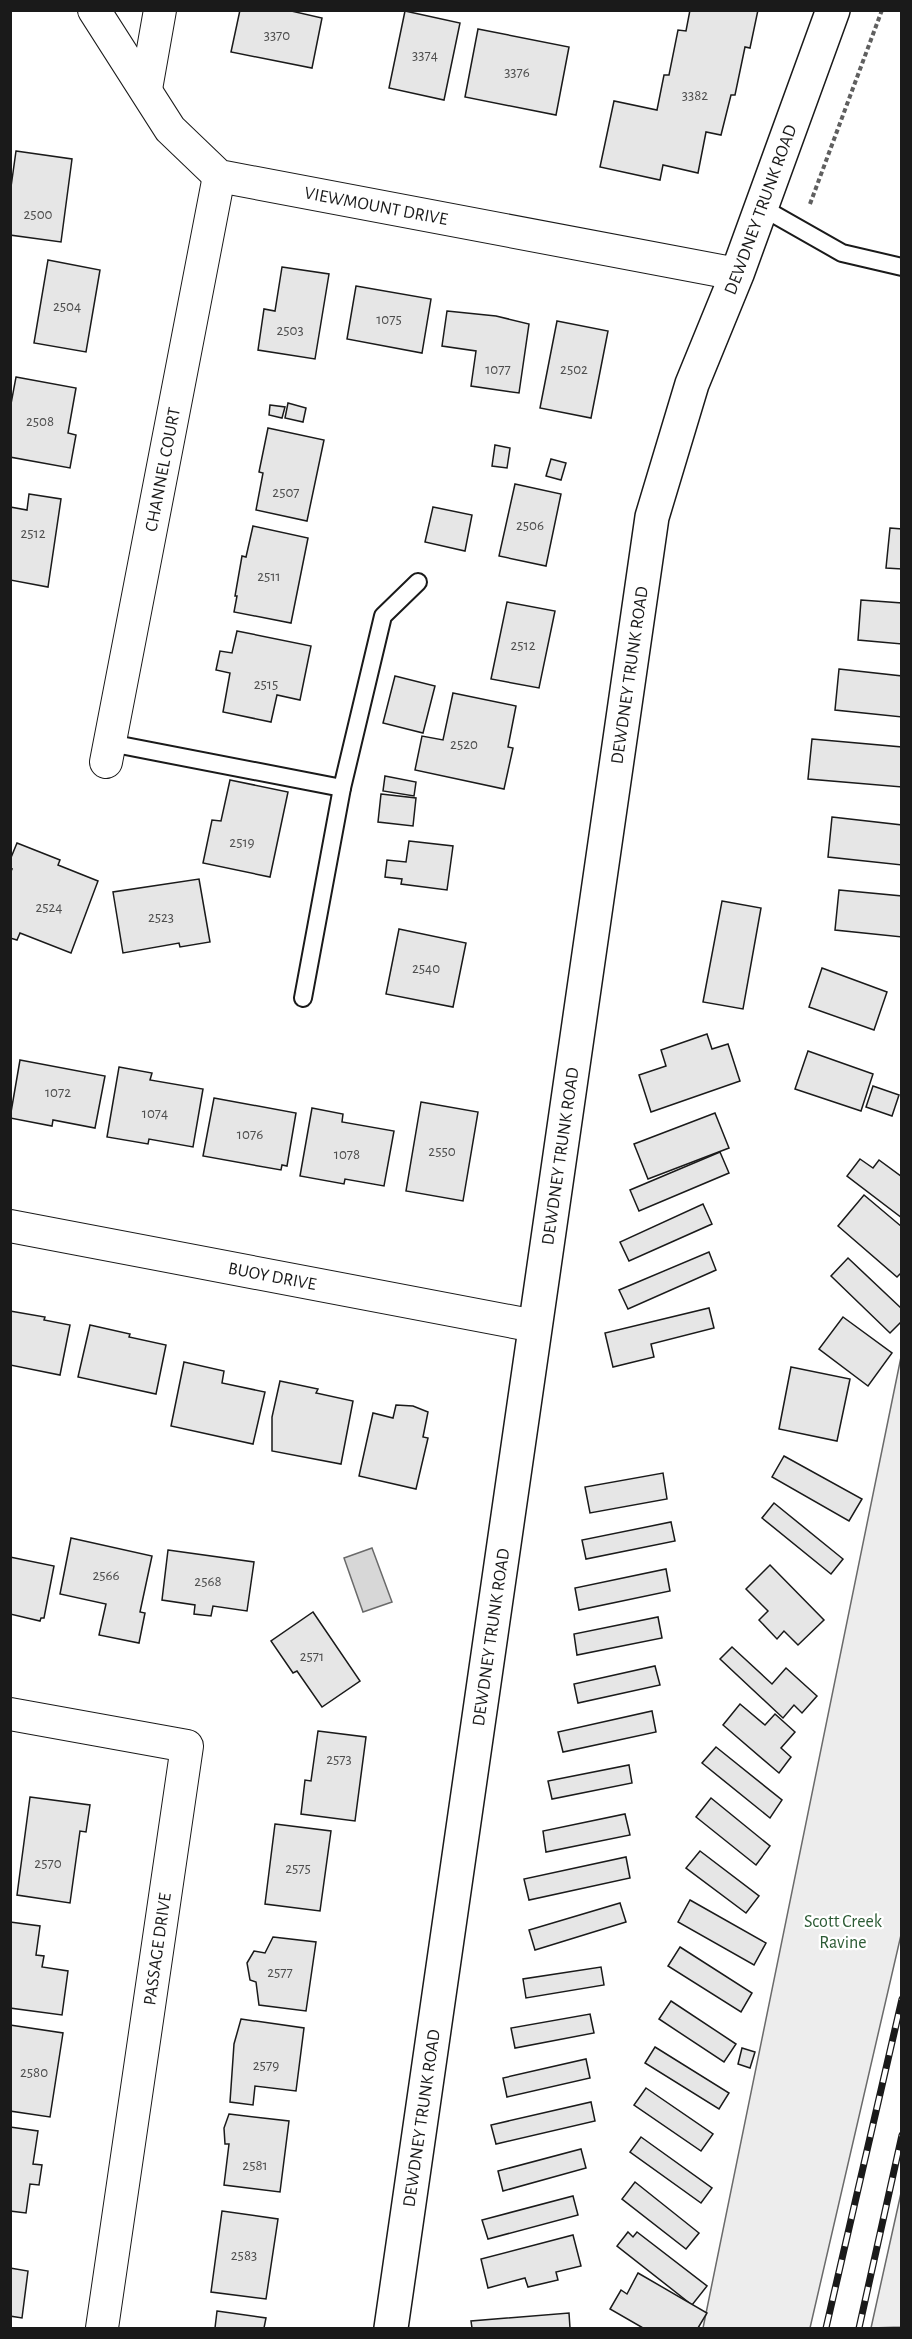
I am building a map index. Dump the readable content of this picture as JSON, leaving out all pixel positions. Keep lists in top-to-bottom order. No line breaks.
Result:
{"streets":{"main road":["DEWDNEY TRUNK ROAD"],"street":["VIEWMOUNT DRIVE","CHANNEL COURT","BUOY DRIVE","PASSAGE DRIVE"]},"crossings":[["VIEWMOUNT DRIVE","DEWDNEY TRUNK ROAD"],["VIEWMOUNT DRIVE","CHANNEL COURT"],["DEWDNEY TRUNK ROAD","BUOY DRIVE"]],"parks":["Scott Creek Ravine"],"house_numbers":["3370","3374","3376","3382","2500","2504","1075","2503","1077","2502","2508","2507","2506","2512","2511","2512","2515","2520","2519","2524","2523","2540","1072","1074","1076","2550","1078","2566","2568","2571","2573","2570","2575","2577","2579","2580","2581","2583"]}
